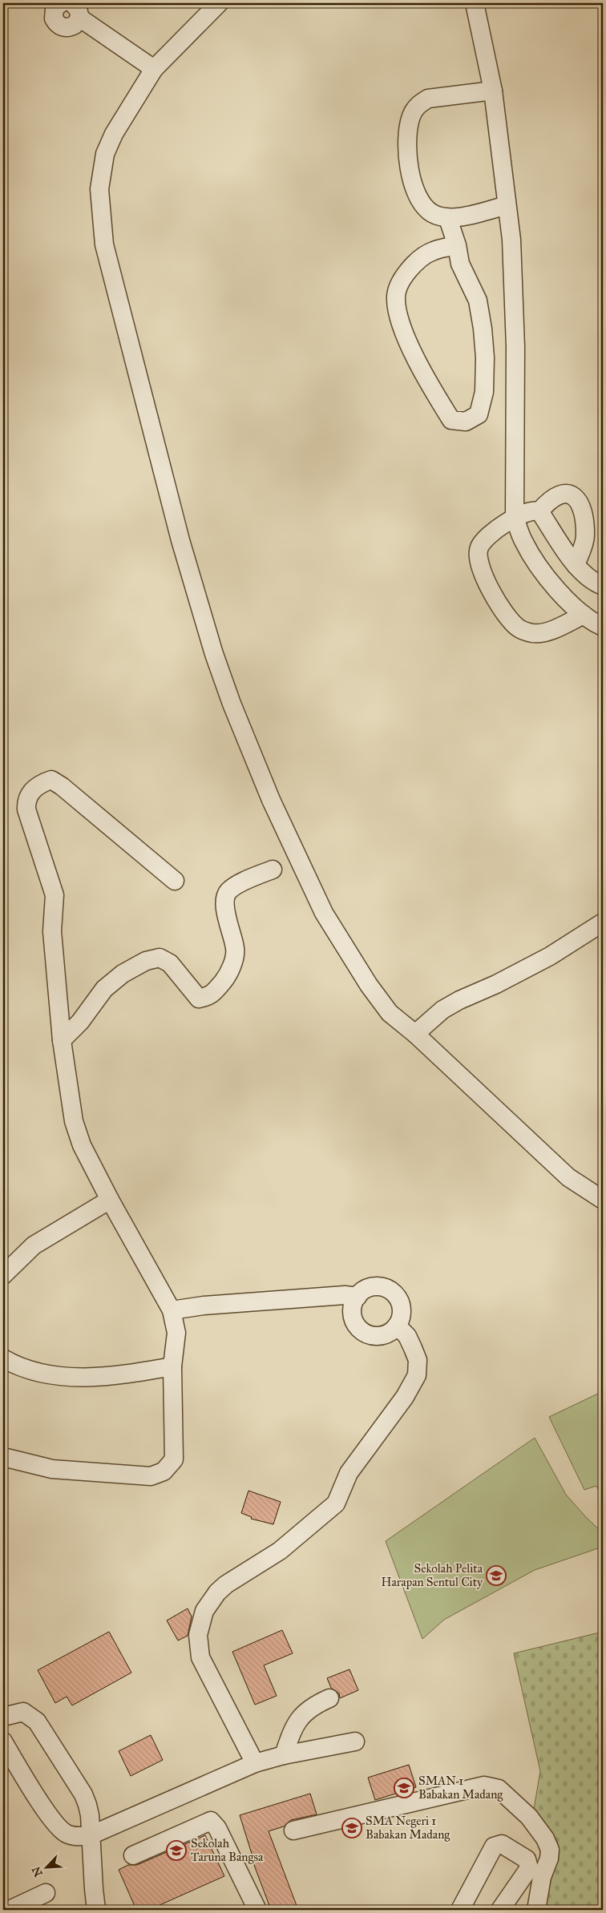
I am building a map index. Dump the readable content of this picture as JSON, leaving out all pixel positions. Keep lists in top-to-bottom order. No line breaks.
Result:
{"places":{"school or university":["Sekolah Pelita Harapan Sentul City","SMAN 1 Babakan Madang","SMA Negeri 1 Babakan Madang","Sekolah Taruna Bangsa"]},"north":"bottom left"}
